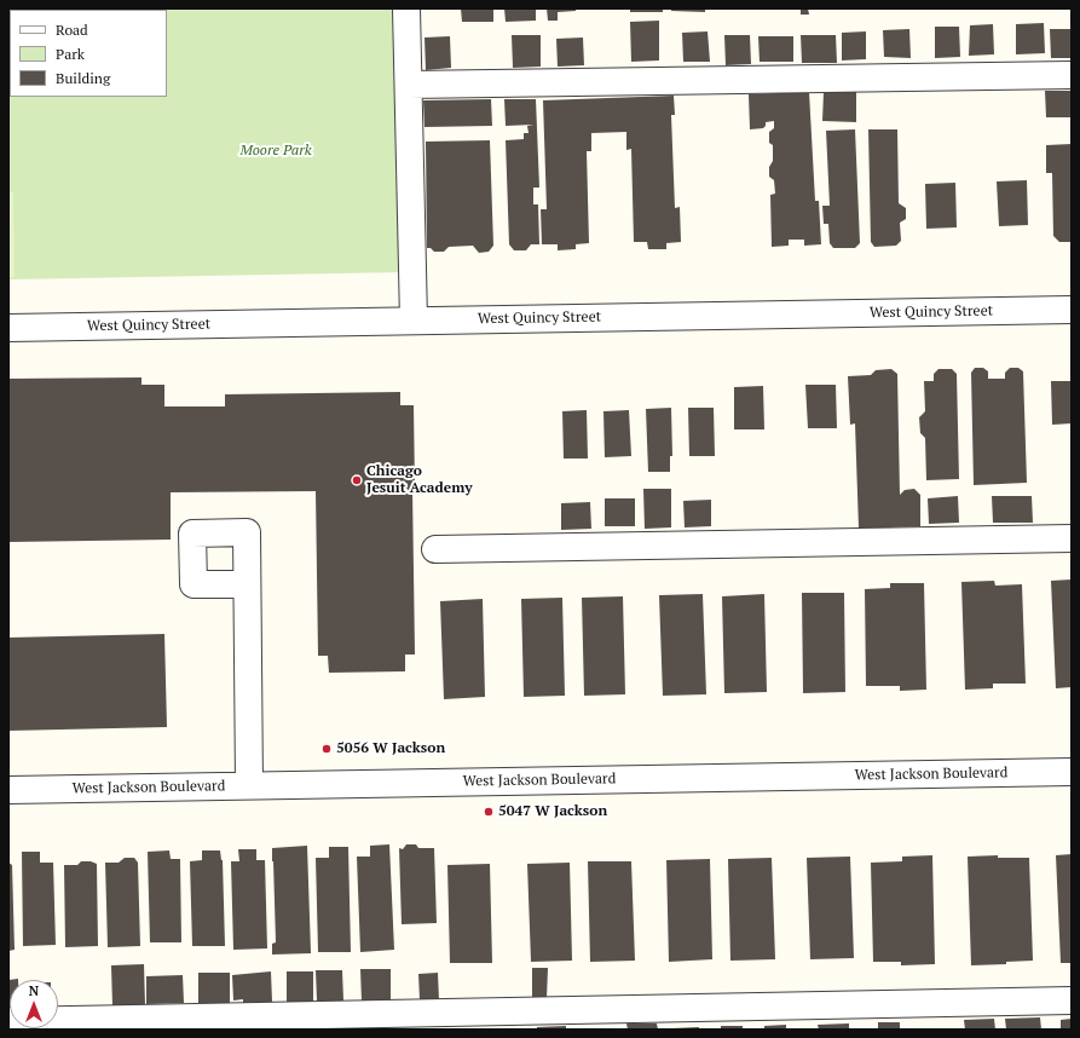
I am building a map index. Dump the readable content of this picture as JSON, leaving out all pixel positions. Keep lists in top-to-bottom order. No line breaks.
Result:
{"streets":{"street":["West Quincy Street","West Jackson Boulevard"]},"parks":["Moore Park"],"places":["Chicago Jesuit Academy","5056 W Jackson","5047 W Jackson"],"legend":["Road","Park","Building"],"north":"top"}
